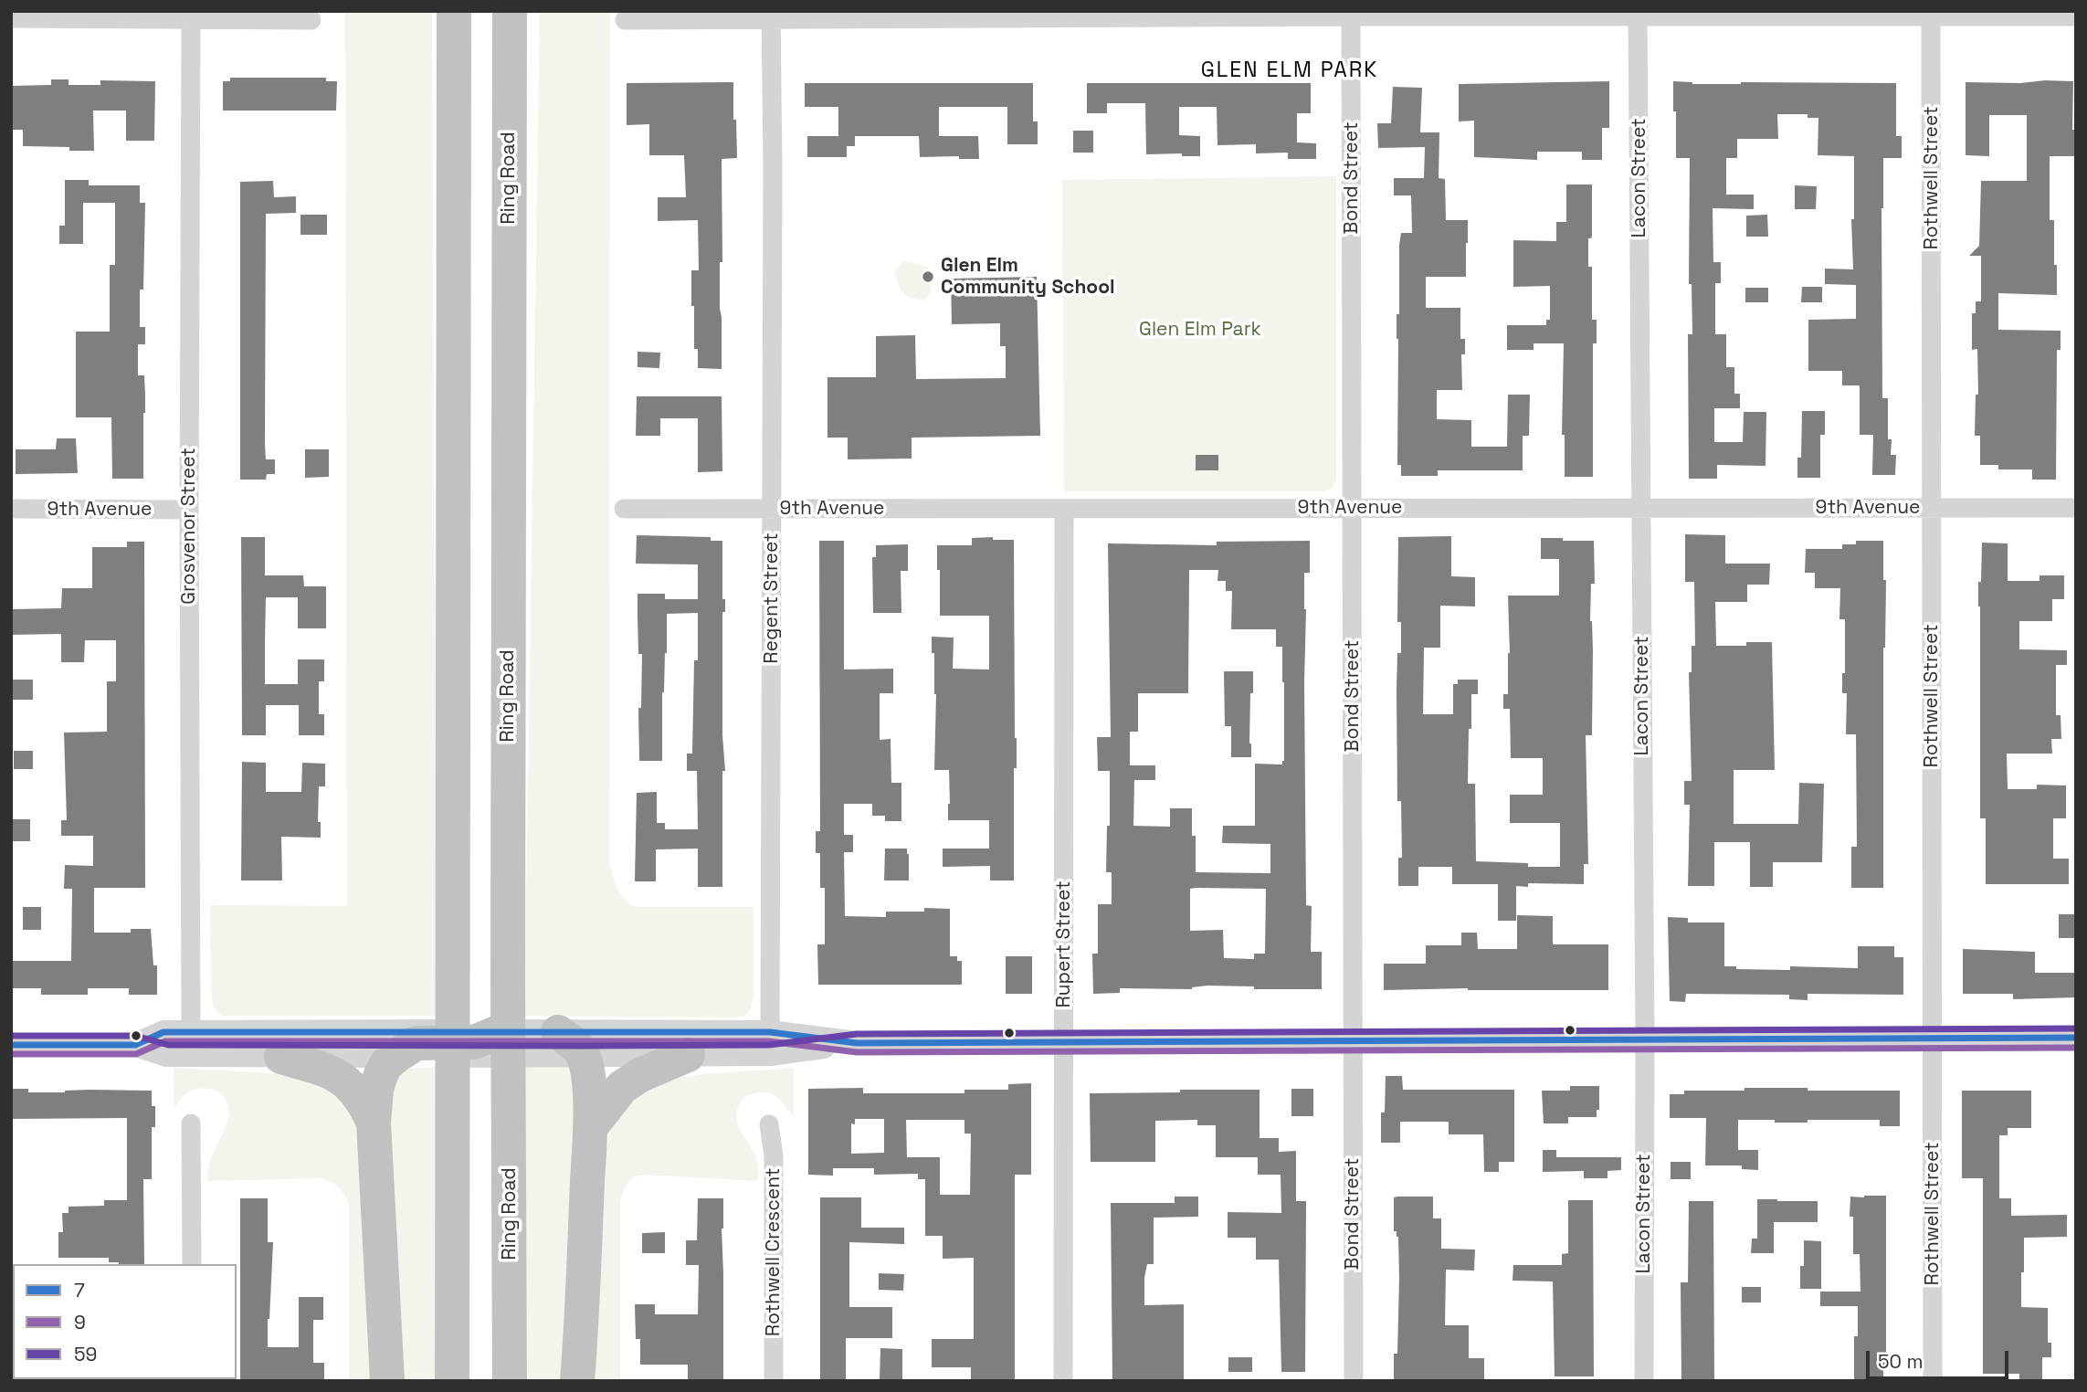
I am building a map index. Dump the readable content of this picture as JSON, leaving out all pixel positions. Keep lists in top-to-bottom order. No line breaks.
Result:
{"streets":{"highway":["Ring Road"],"street":["Bond Street","Lacon Street","Rothwell Street","9th Avenue","Grosvenor Street","Regent Street","Rupert Street","Rothwell Crescent"]},"crossings":[["Bond Street","9th Avenue"],["Lacon Street","9th Avenue"],["Rothwell Street","9th Avenue"],["9th Avenue","Grosvenor Street"],["9th Avenue","Regent Street"],["9th Avenue","Rupert Street"]],"districts":["GLEN ELM PARK"],"parks":["Glen Elm Park"],"places":["Glen Elm Community School"],"lines":["transit line 59","transit line 7","transit line 9"],"legend":["7","9","59"],"scale_bar":"50 m"}
